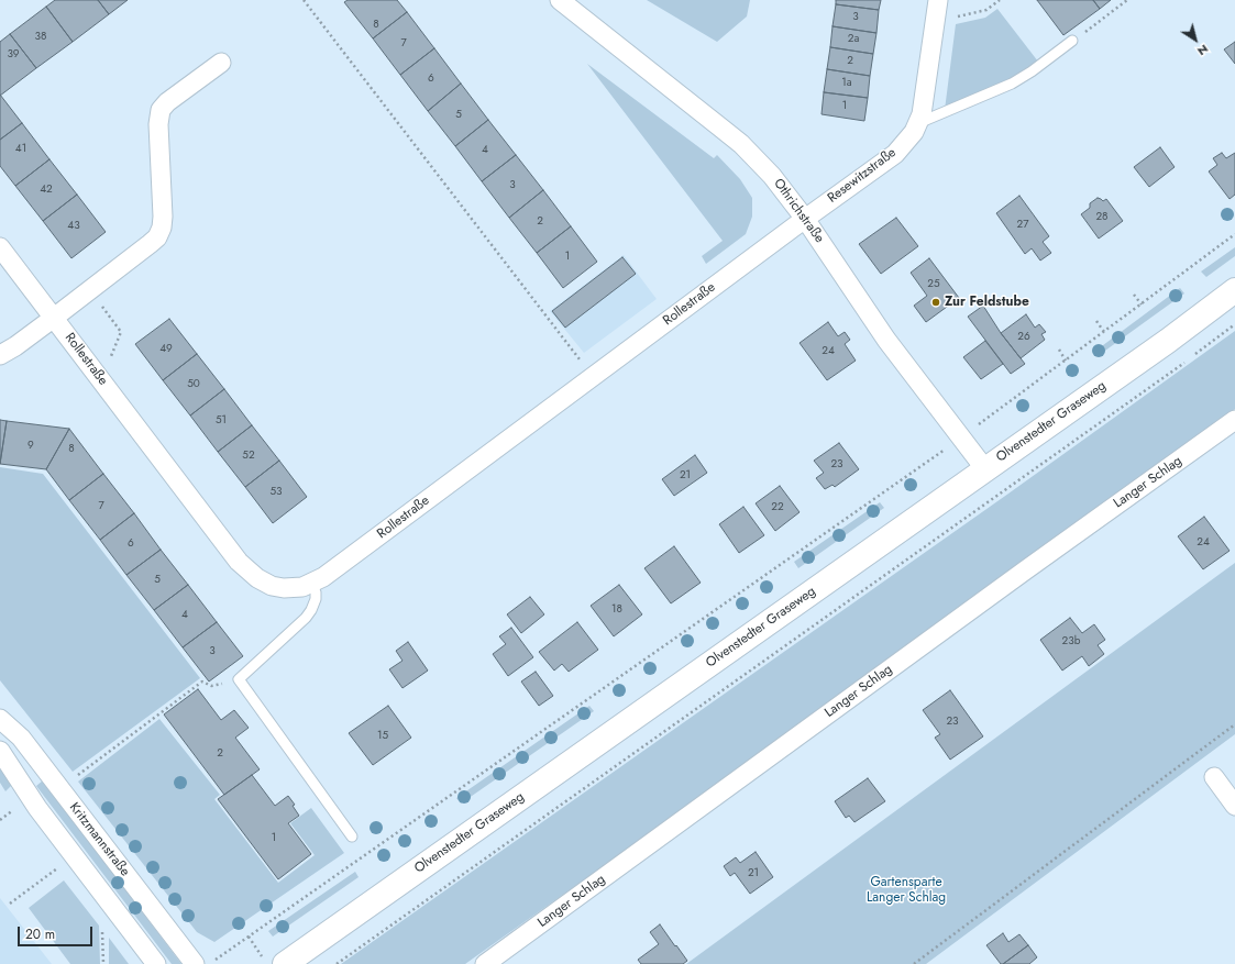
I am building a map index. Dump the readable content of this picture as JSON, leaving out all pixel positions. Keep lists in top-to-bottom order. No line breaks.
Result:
{"streets":{"main road":["Olvenstedter Graseweg"],"street":["Resewitzstraße","Othrichstraße","Rollestraße","Langer Schlag","Kritzmannstraße"]},"crossings":[["Resewitzstraße","Othrichstraße"],["Resewitzstraße","Rollestraße"],["Othrichstraße","Rollestraße"],["Othrichstraße","Olvenstedter Graseweg"]],"parks":["Gartensparte Langer Schlag"],"places":["Zur Feldstube"],"house_numbers":["3","8","38","2a","7","39","2","6","1a","1","5","41","4","3","42","28","2","27","43","1","25","26","49","24","50","51","9","8","52","23","21","53","7","22","24","6","5","18","4","23b","3","23","15","2","1","21"],"scale_bar":"20 m","north":"bottom right"}
